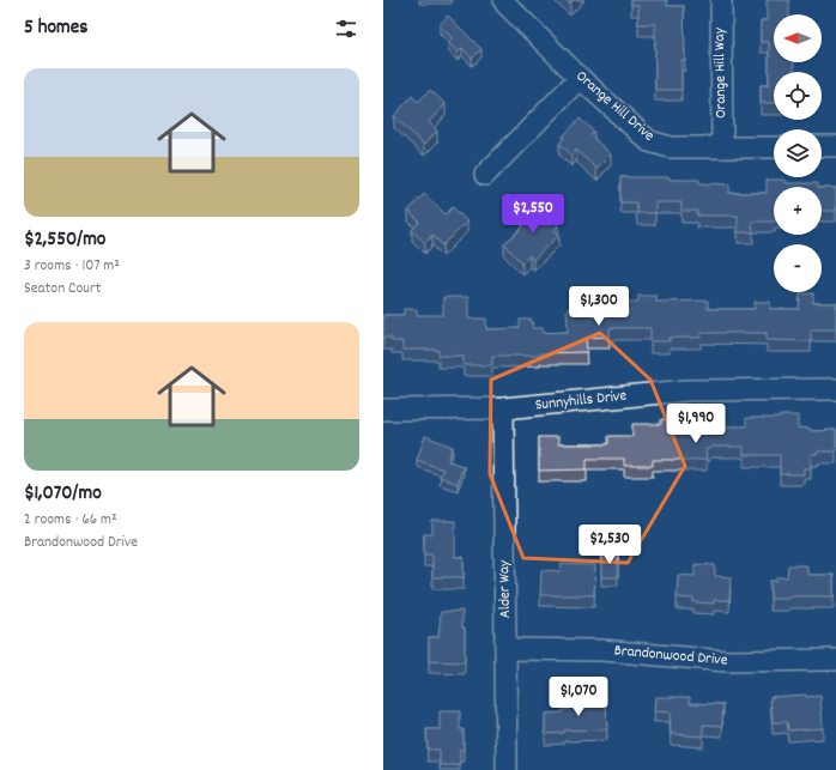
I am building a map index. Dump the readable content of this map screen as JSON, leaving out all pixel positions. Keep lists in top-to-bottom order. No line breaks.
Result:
{"streets":{"street":["Orange Hill Way","Orange Hill Drive","Sunnyhills Drive","Alder Way","Brandonwood Drive"]},"crossings":[["Orange Hill Way","Orange Hill Drive"],["Sunnyhills Drive","Alder Way"],["Alder Way","Brandonwood Drive"]],"north":"left","page":{"heading":"5 homes","map_buttons":["+","−"],"list":[{"name":"$2,550/mo","note":"3 rooms · 107 m² · Seaton Court"},{"name":"$1,070/mo","note":"2 rooms · 66 m² · Brandonwood Drive"}],"price":["$2,550","$1,300","$1,990","$2,530","$1,070"]}}
